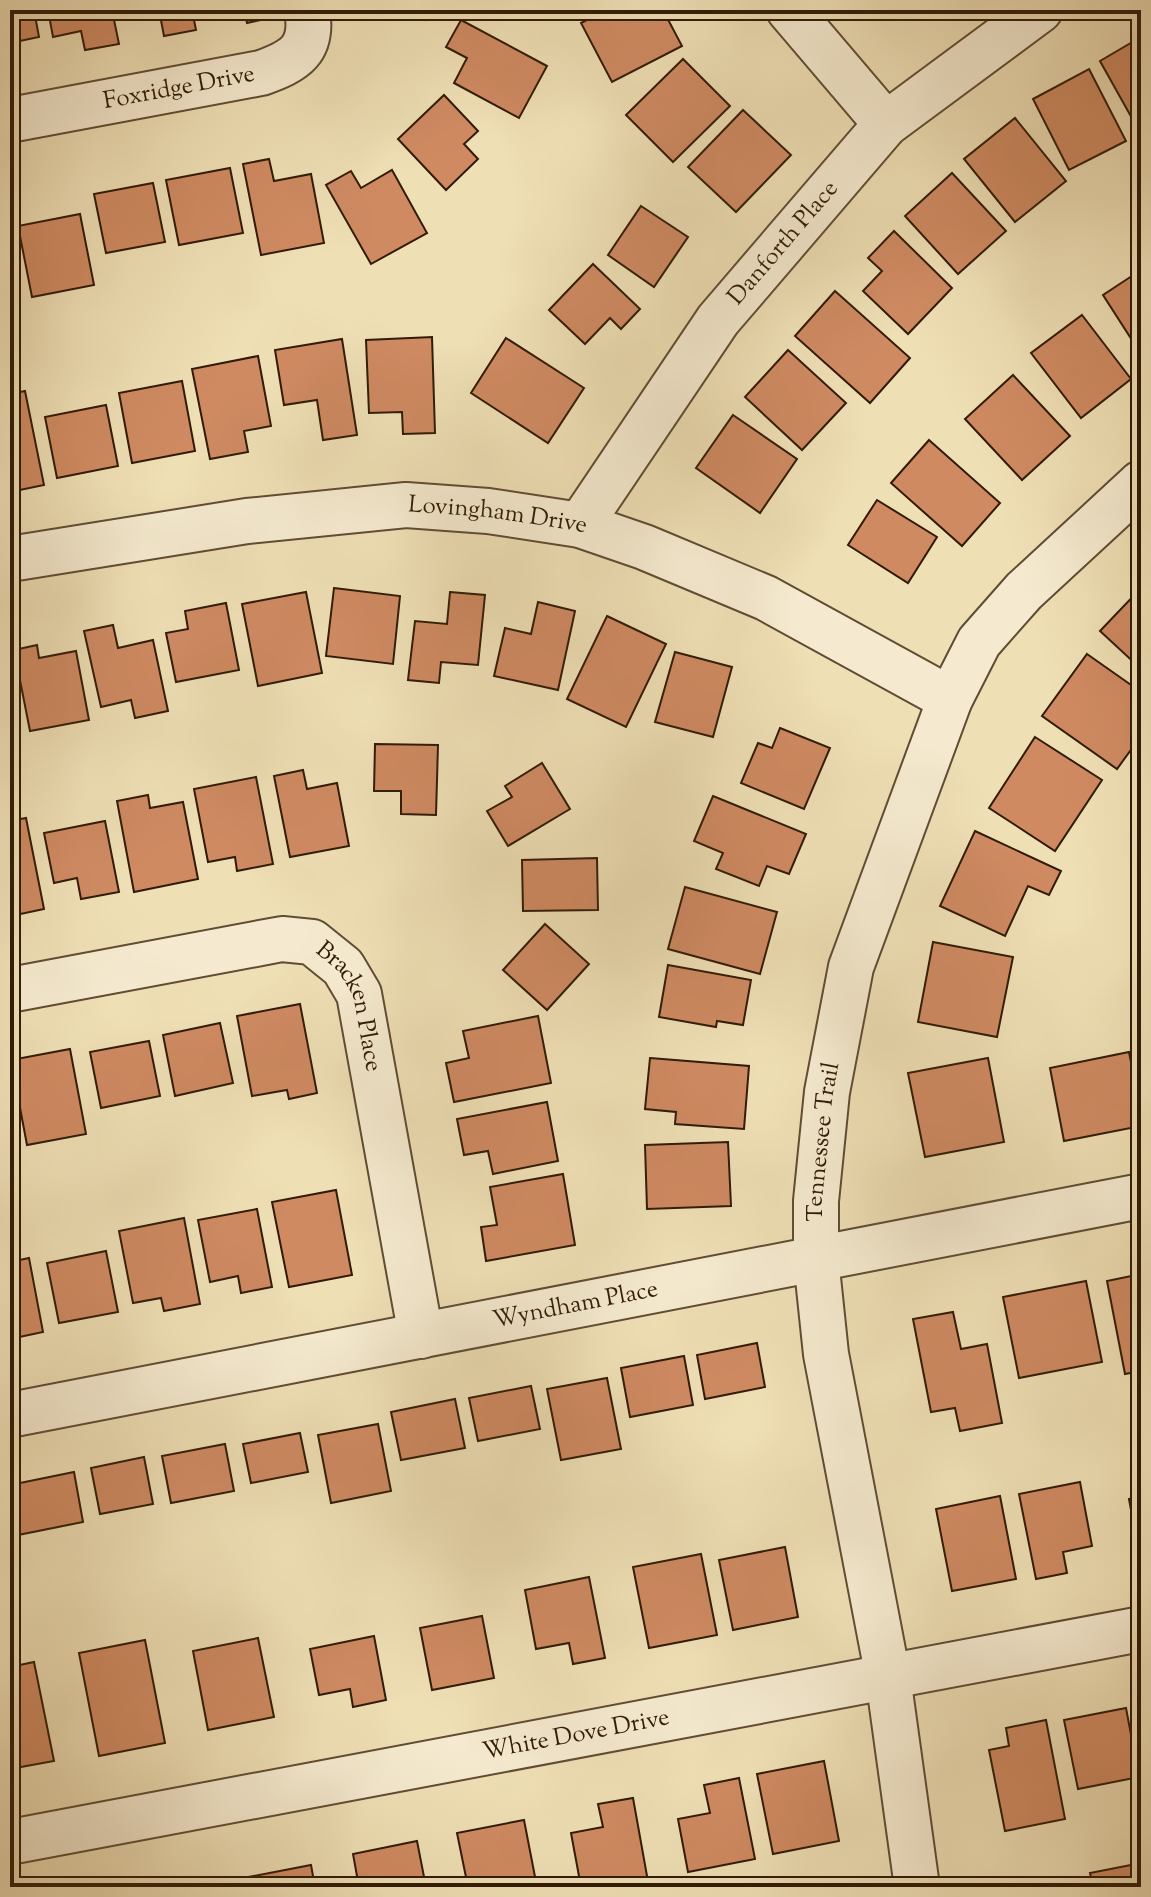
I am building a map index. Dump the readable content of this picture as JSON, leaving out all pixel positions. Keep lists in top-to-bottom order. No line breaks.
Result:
{"streets":{"street":["Foxridge Drive","Danforth Place","Lovingham Drive","Bracken Place","Tennessee Trail","Wyndham Place","White Dove Drive"]},"crossings":[["Danforth Place","Lovingham Drive"],["Lovingham Drive","Tennessee Trail"],["Bracken Place","Wyndham Place"],["Tennessee Trail","Wyndham Place"],["Tennessee Trail","White Dove Drive"]]}
